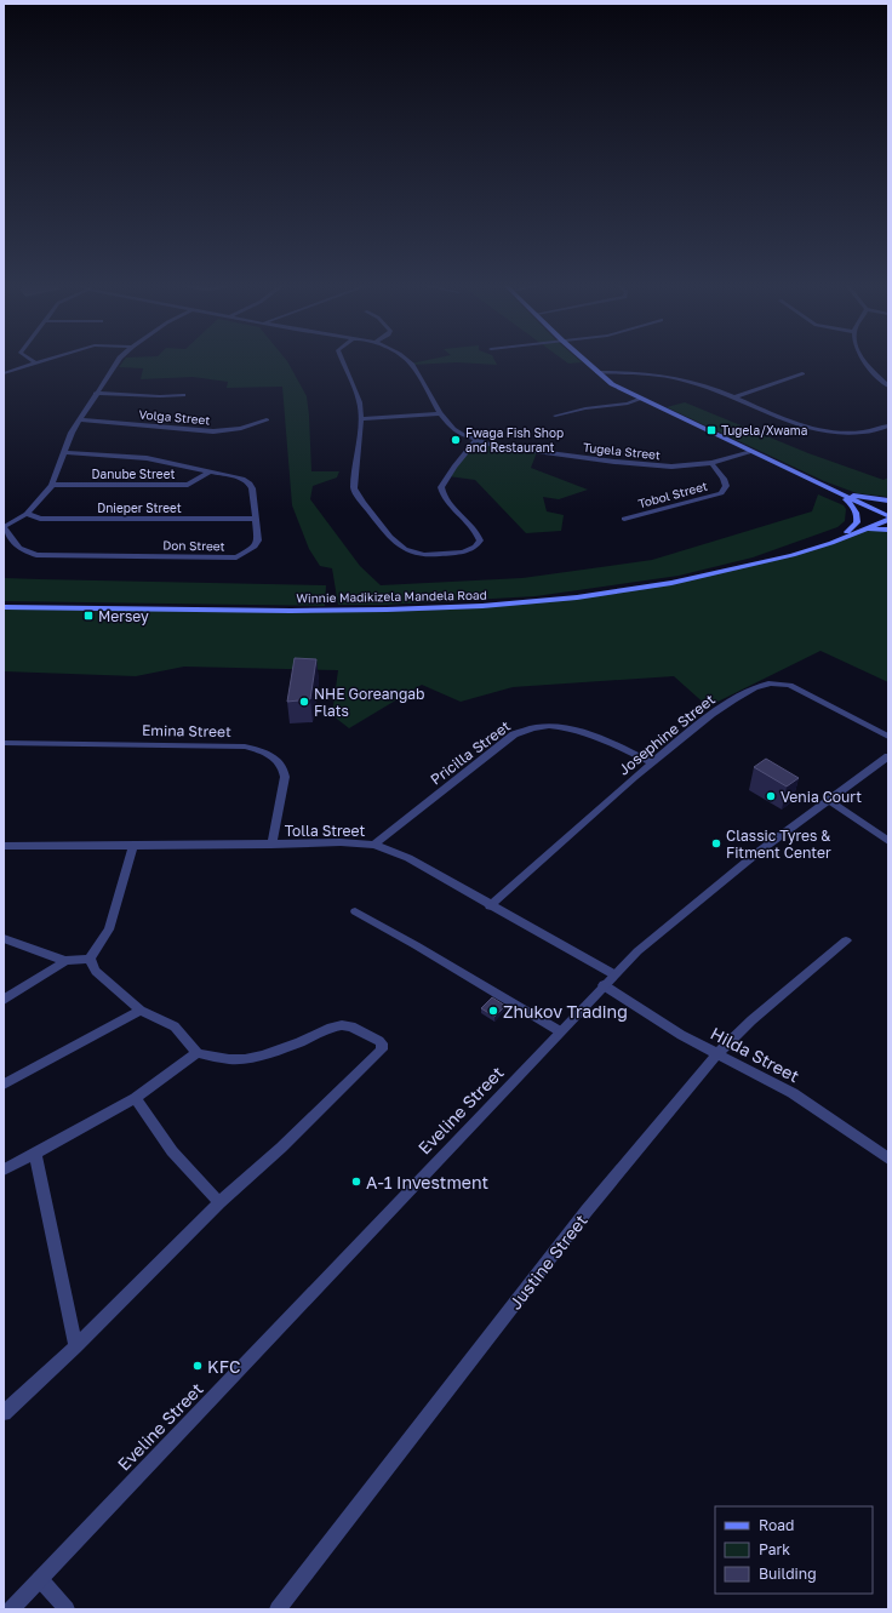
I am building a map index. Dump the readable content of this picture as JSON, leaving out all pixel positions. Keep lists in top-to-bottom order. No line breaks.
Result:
{"streets":{"main road":["Winnie Madikizela Mandela Road"],"street":["Volga Street","Tugela Street","Danube Street","Tobol Street","Dnieper Street","Don Street","Emina Street","Josephine Street","Pricilla Street","Tolla Street","Hilda Street","Eveline Street","Justine Street"]},"crossings":[["Tugela Street","Tobol Street"],["Danube Street","Don Street"],["Dnieper Street","Don Street"],["Emina Street","Tolla Street"],["Josephine Street","Pricilla Street"],["Josephine Street","Tolla Street"],["Pricilla Street","Tolla Street"],["Tolla Street","Hilda Street"],["Tolla Street","Eveline Street"],["Hilda Street","Eveline Street"],["Hilda Street","Justine Street"]],"places":{"transit":["Tugela/Xwama","Mersey"],"other":["Fwaga Fish Shop and Restaurant","NHE Goreangab Flats","Venia Court","Classic Tyres & Fitment Center","Zhukov Trading","A-1 Investment","KFC"]},"legend":["Road","Park","Building"]}
